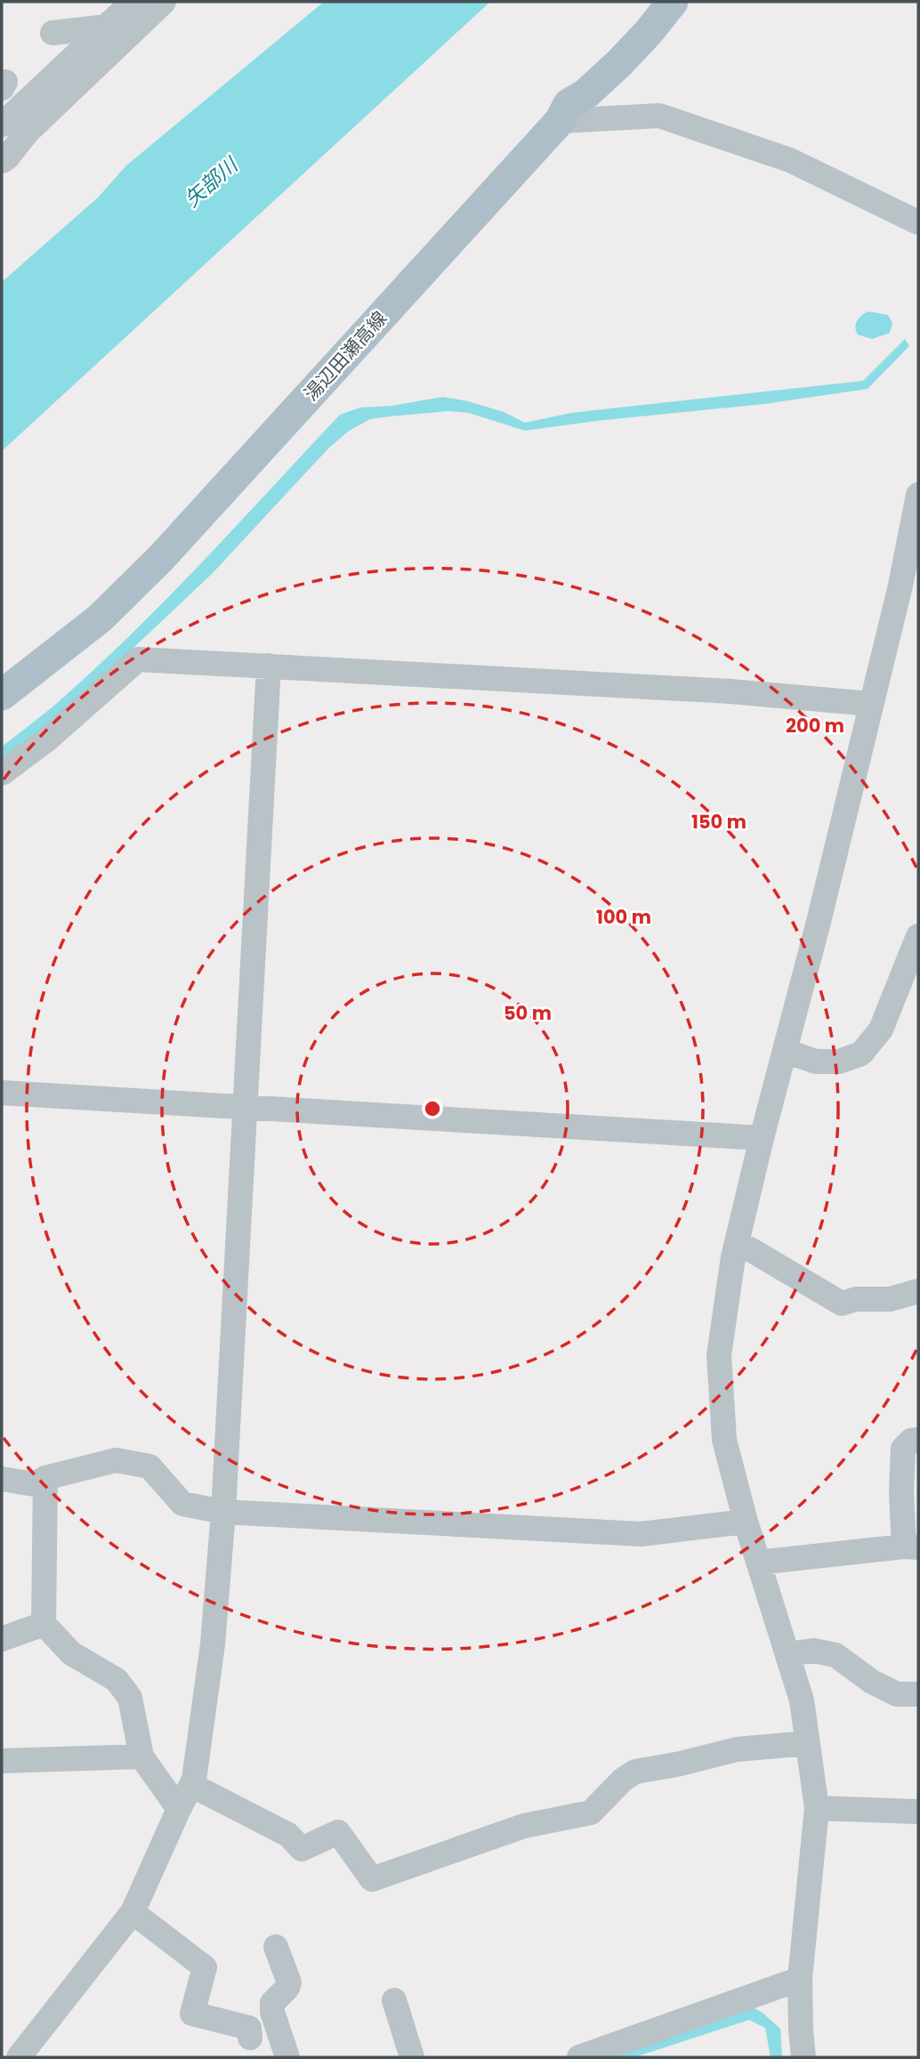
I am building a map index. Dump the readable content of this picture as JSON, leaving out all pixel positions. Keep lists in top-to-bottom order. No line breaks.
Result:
{"streets":{"main road":["湯辺田瀬高線"]},"water":["矢部川"],"rings":["200 m","150 m","100 m","50 m"]}
